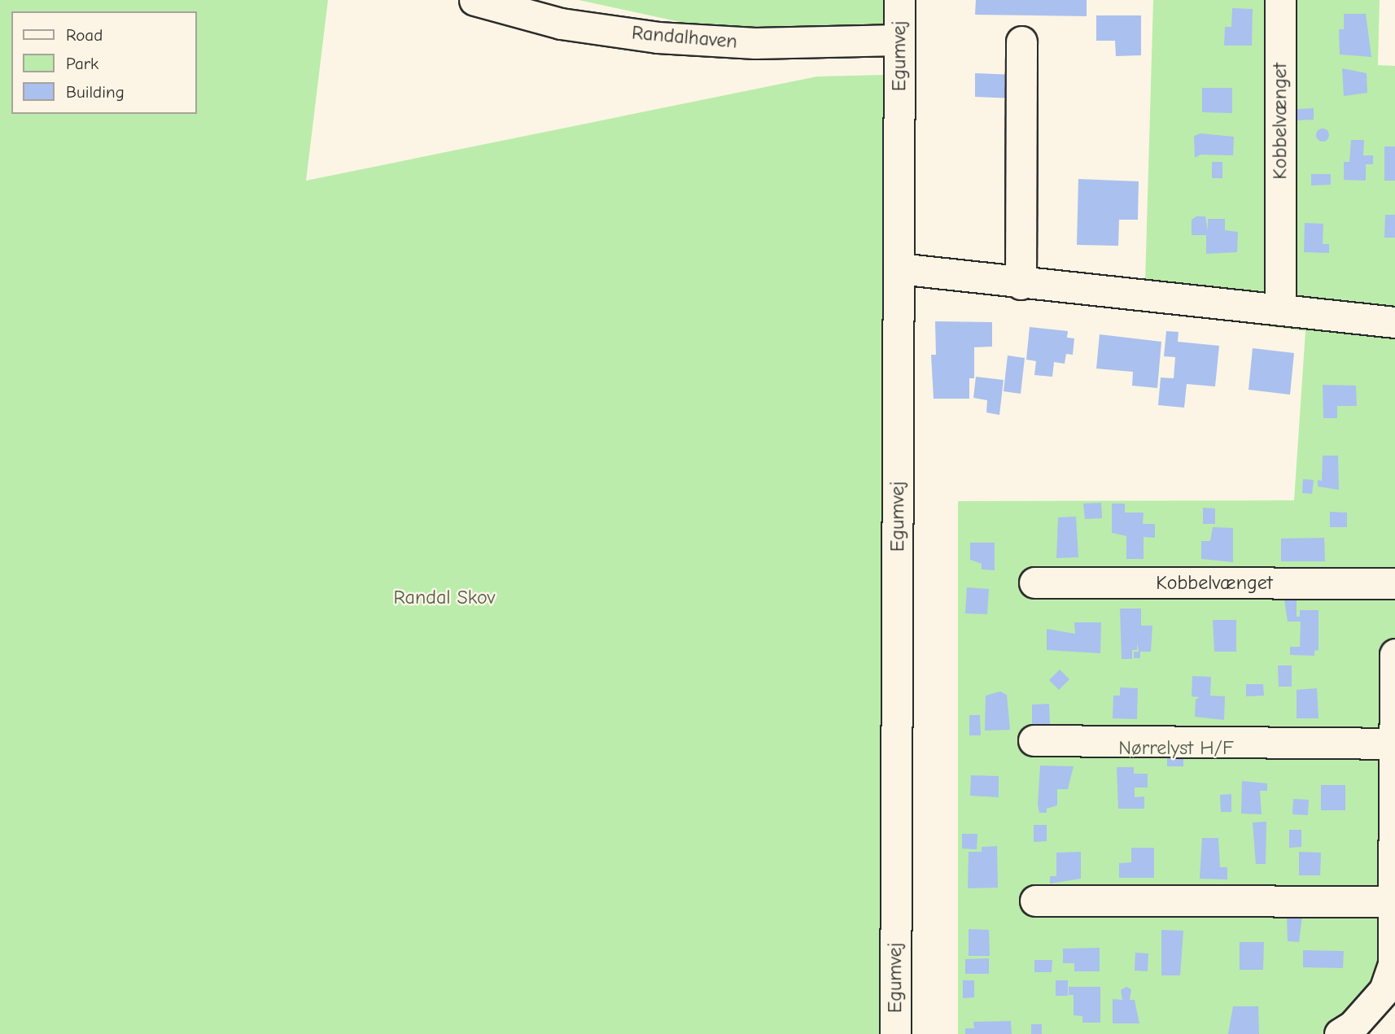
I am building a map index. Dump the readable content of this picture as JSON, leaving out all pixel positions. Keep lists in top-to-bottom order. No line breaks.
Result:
{"streets":{"street":["Randalhaven","Egumvej","Kobbelvænget"]},"crossings":[["Randalhaven","Egumvej"]],"parks":["Randal Skov","Nørrelyst H/F"],"legend":["Road","Park","Building"]}
